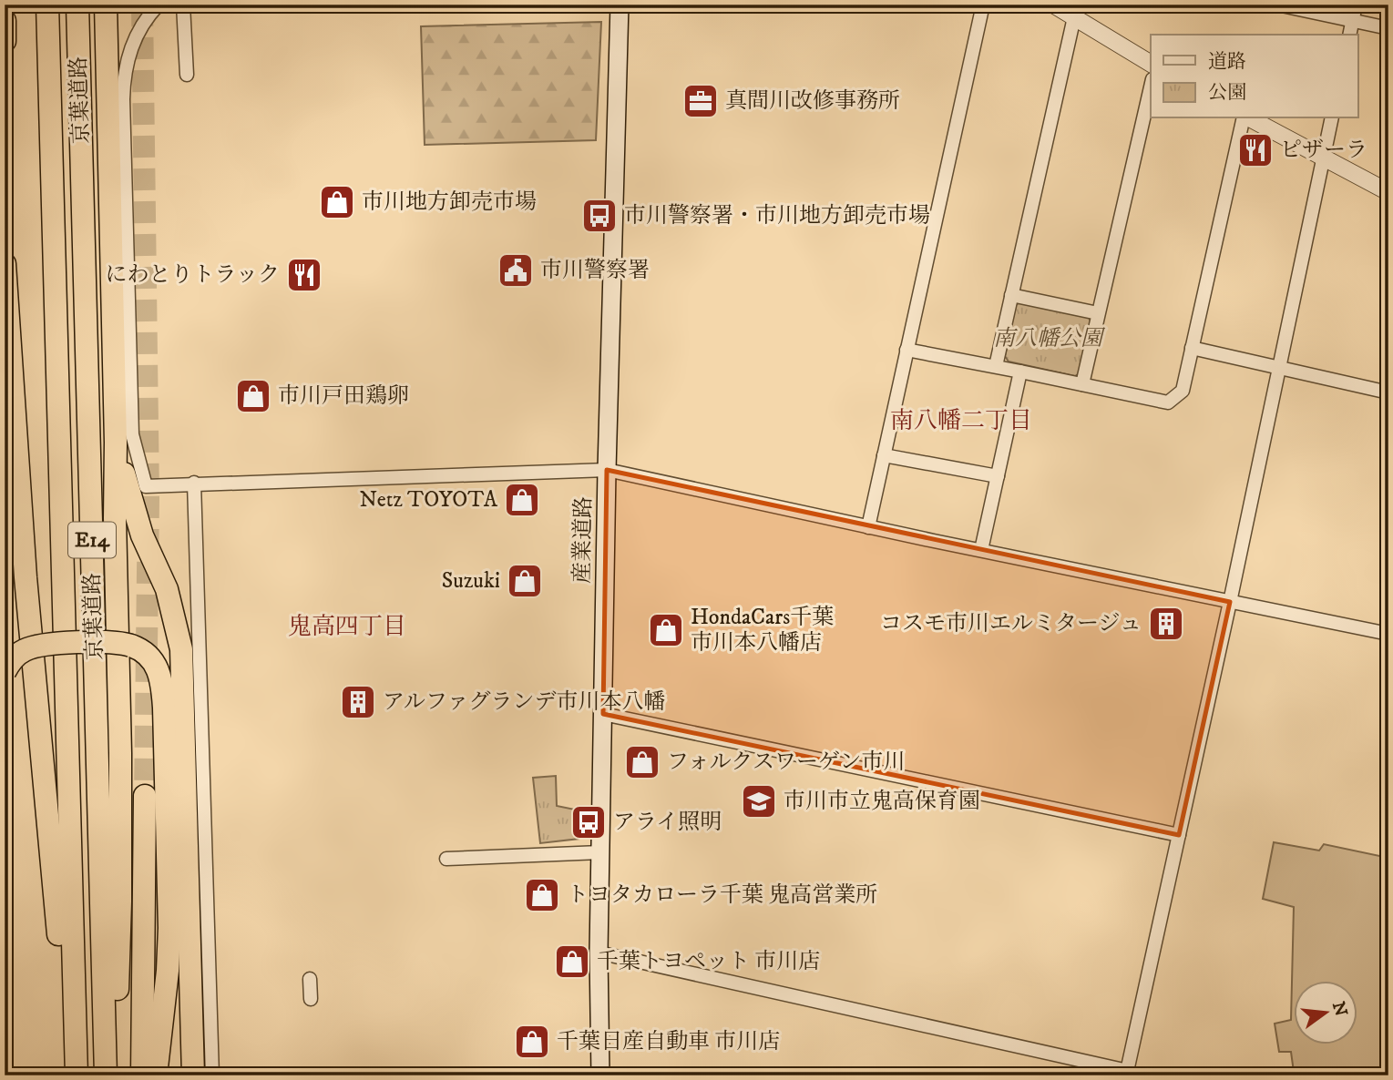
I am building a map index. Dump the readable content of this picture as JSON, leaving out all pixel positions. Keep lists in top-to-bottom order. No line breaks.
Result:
{"streets":{"highway":["京葉道路","E14"],"main road":["産業道路"]},"districts":["南八幡二丁目","鬼高四丁目"],"parks":["南八幡公園"],"places":{"office":["真間川改修事務所"],"restaurant":["ピザーラ","にわとりトラック"],"shop":["市川地方卸売市場","市川戸田鶏卵","Netz TOYOTA","Suzuki","HondaCars千葉 市川本八幡店","フォルクスワーゲン市川","トヨタカローラ千葉 鬼高営業所","千葉トヨペット 市川店","千葉日産自動車 市川店"],"bus stop":["市川警察署・市川地方卸売市場","アライ照明"],"public building":["市川警察署"],"building":["コスモ市川エルミタージュ","アルファグランデ市川本八幡"],"school or university":["市川市立鬼高保育園"]},"legend":["道路","公園"],"north":"right"}
